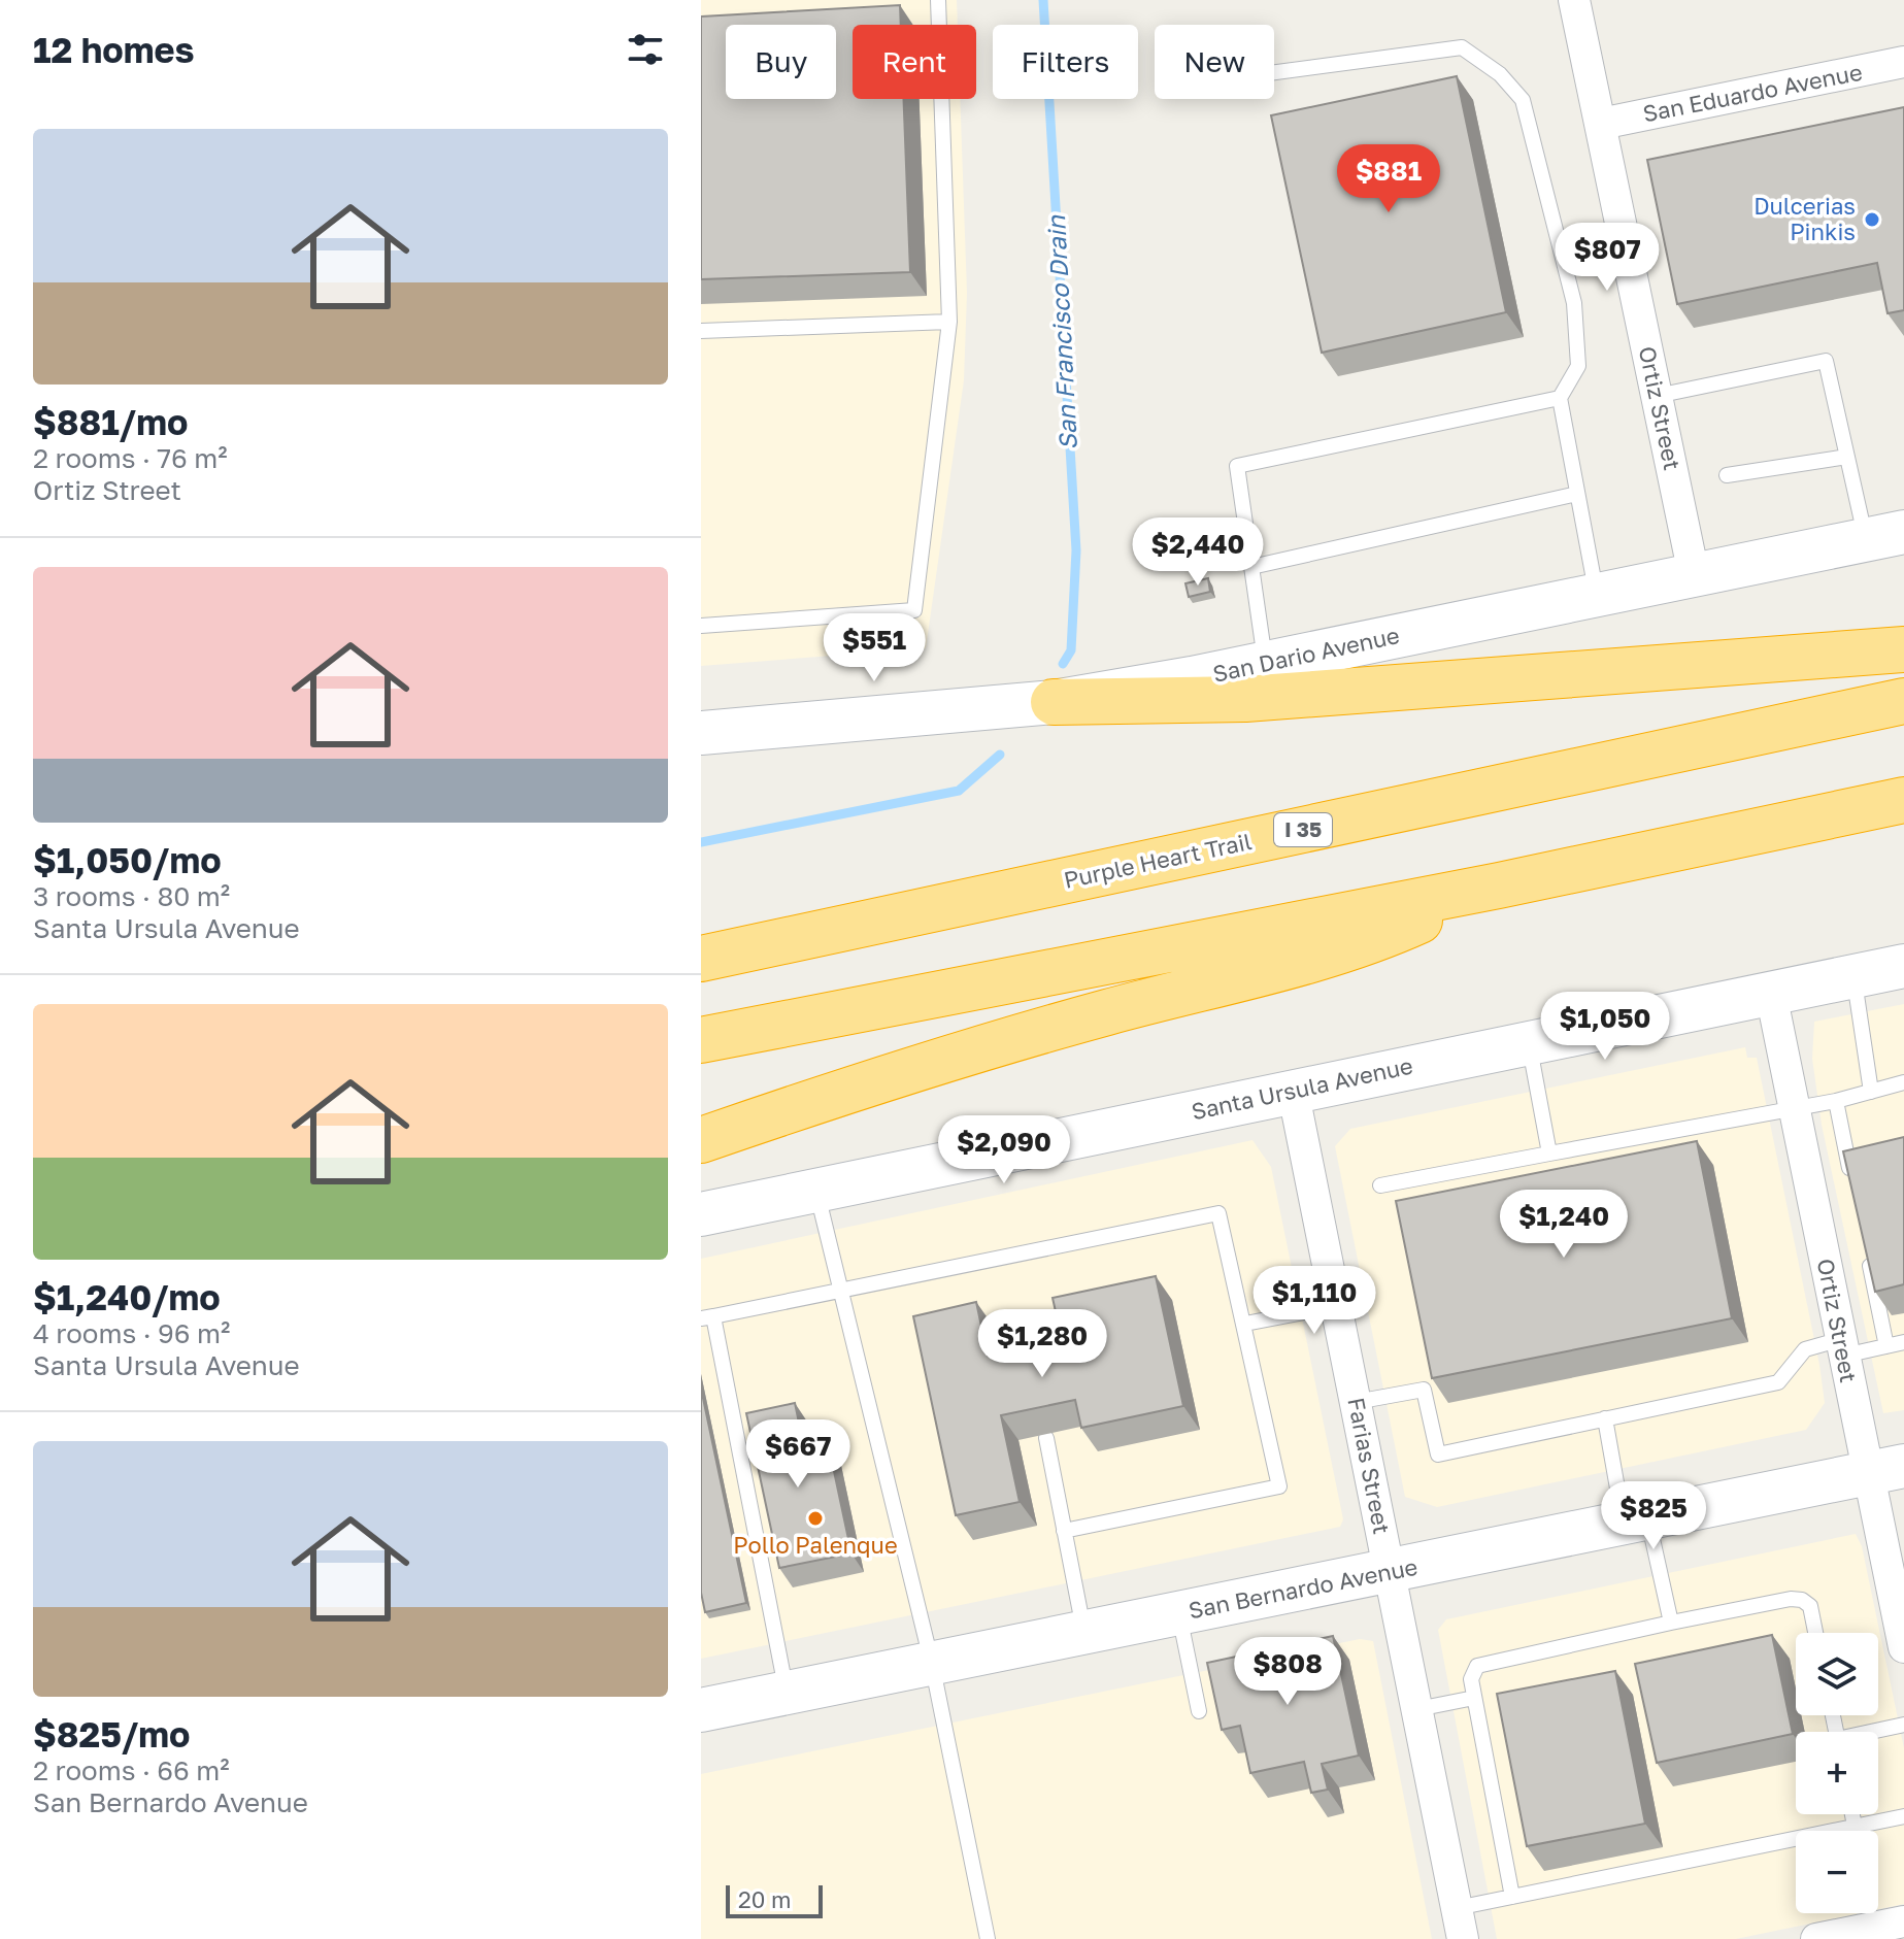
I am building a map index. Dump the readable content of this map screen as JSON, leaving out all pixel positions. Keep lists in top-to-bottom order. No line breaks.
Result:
{"streets":{"highway":["I 35","Purple Heart Trail"],"main road":["San Dario Avenue","Santa Ursula Avenue","San Bernardo Avenue"],"street":["San Eduardo Avenue","Ortiz Street","Farias Street"]},"crossings":[["San Eduardo Avenue","Ortiz Street"],["Ortiz Street","San Dario Avenue"],["Ortiz Street","Santa Ursula Avenue"],["Ortiz Street","San Bernardo Avenue"],["Santa Ursula Avenue","Farias Street"],["Farias Street","San Bernardo Avenue"]],"water":["San Francisco Drain"],"places":["Dulcerias Pinkis","Pollo Palenque"],"scale_bar":"20 m","page":{"heading":"12 homes","chip":["Buy","Rent","Filters","New"],"list":[{"name":"$881/mo","note":"2 rooms · 76 m² · Ortiz Street"},{"name":"$1,050/mo","note":"3 rooms · 80 m² · Santa Ursula Avenue"},{"name":"$1,240/mo","note":"4 rooms · 96 m² · Santa Ursula Avenue"},{"name":"$825/mo","note":"2 rooms · 66 m² · San Bernardo Avenue"}],"price":["$881","$807","$2,440","$551","$1,050","$2,090","$1,240","$1,110","$1,280","$667","$825","$808"],"map_buttons":["+","−"],"scale":"20 m"}}
